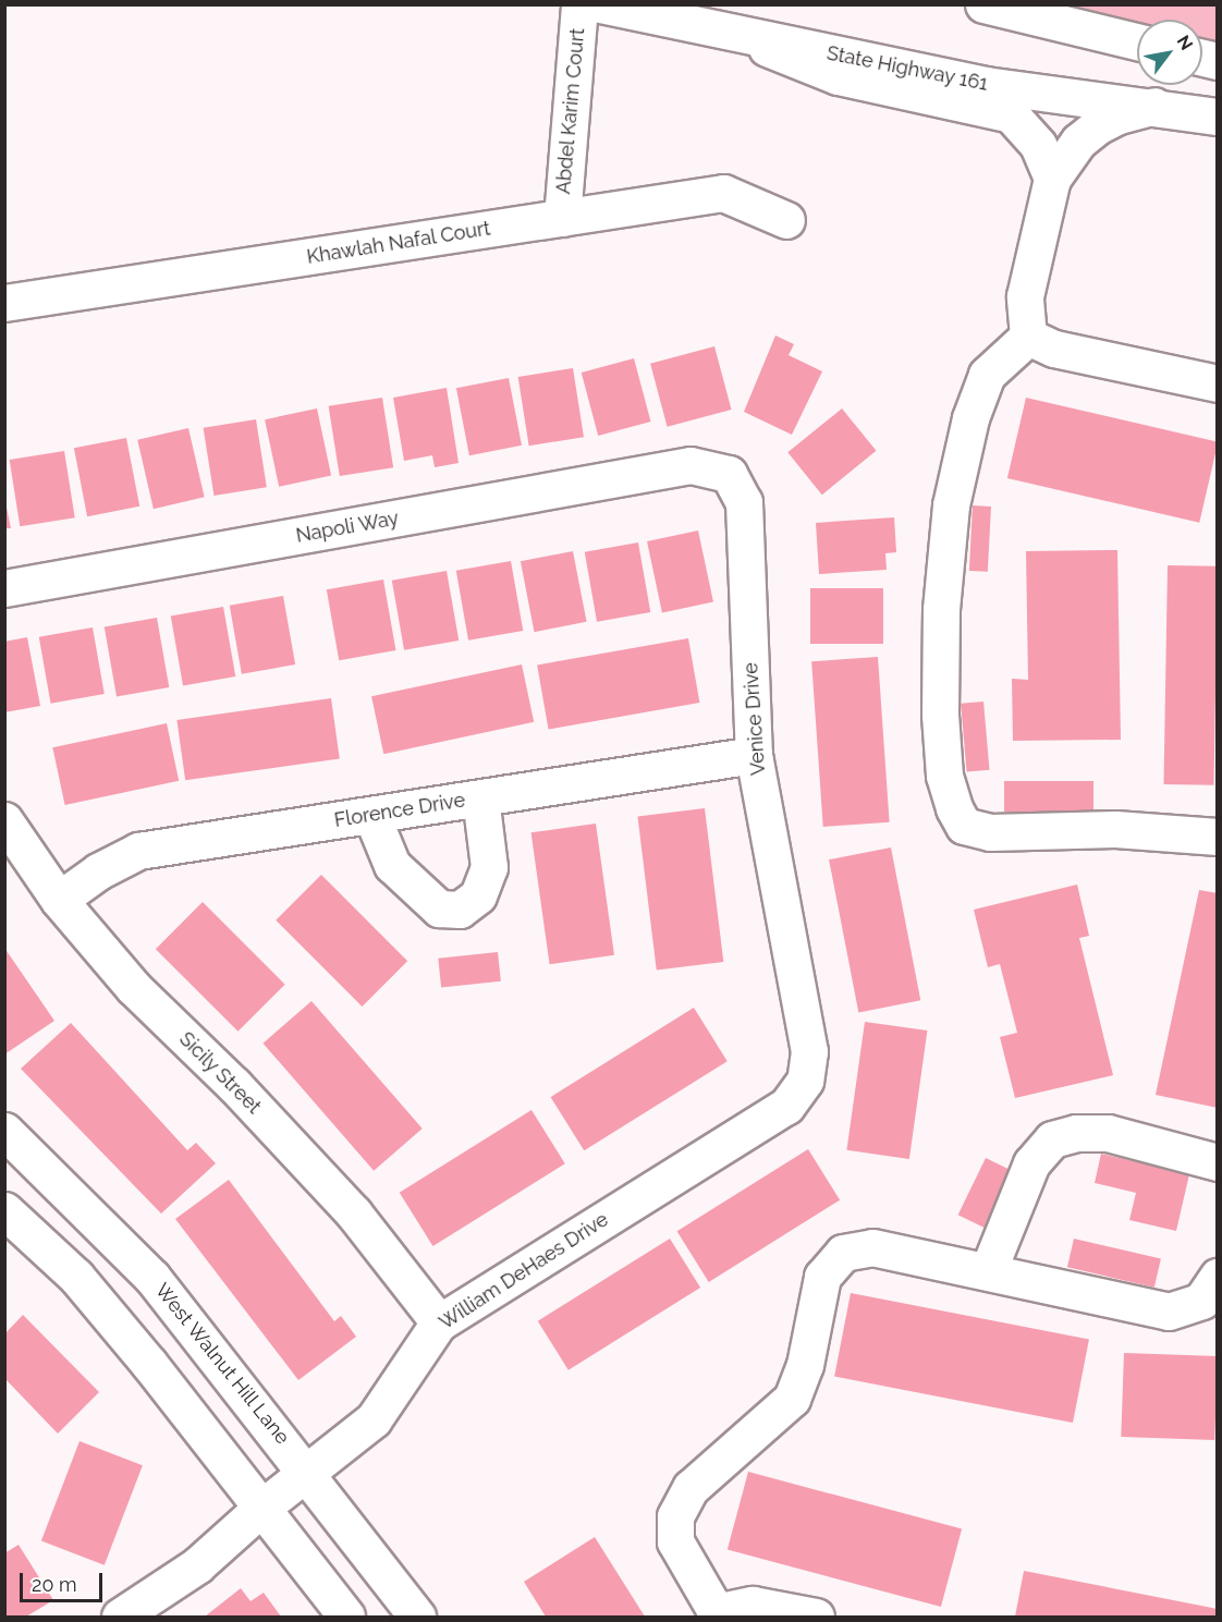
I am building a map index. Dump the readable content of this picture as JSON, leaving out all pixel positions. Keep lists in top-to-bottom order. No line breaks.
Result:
{"streets":{"main road":["State Highway 161","Abdel Karim Court","Khawlah Nafal Court","Napoli Way","Venice Drive","Florence Drive","Sicily Street","William DeHaes Drive","West Walnut Hill Lane"]},"crossings":[["Abdel Karim Court","Khawlah Nafal Court"],["Napoli Way","Venice Drive"],["Venice Drive","Florence Drive"],["Venice Drive","William DeHaes Drive"],["Florence Drive","Sicily Street"],["Sicily Street","William DeHaes Drive"],["William DeHaes Drive","West Walnut Hill Lane"]],"scale_bar":"20 m","north":"top right"}
